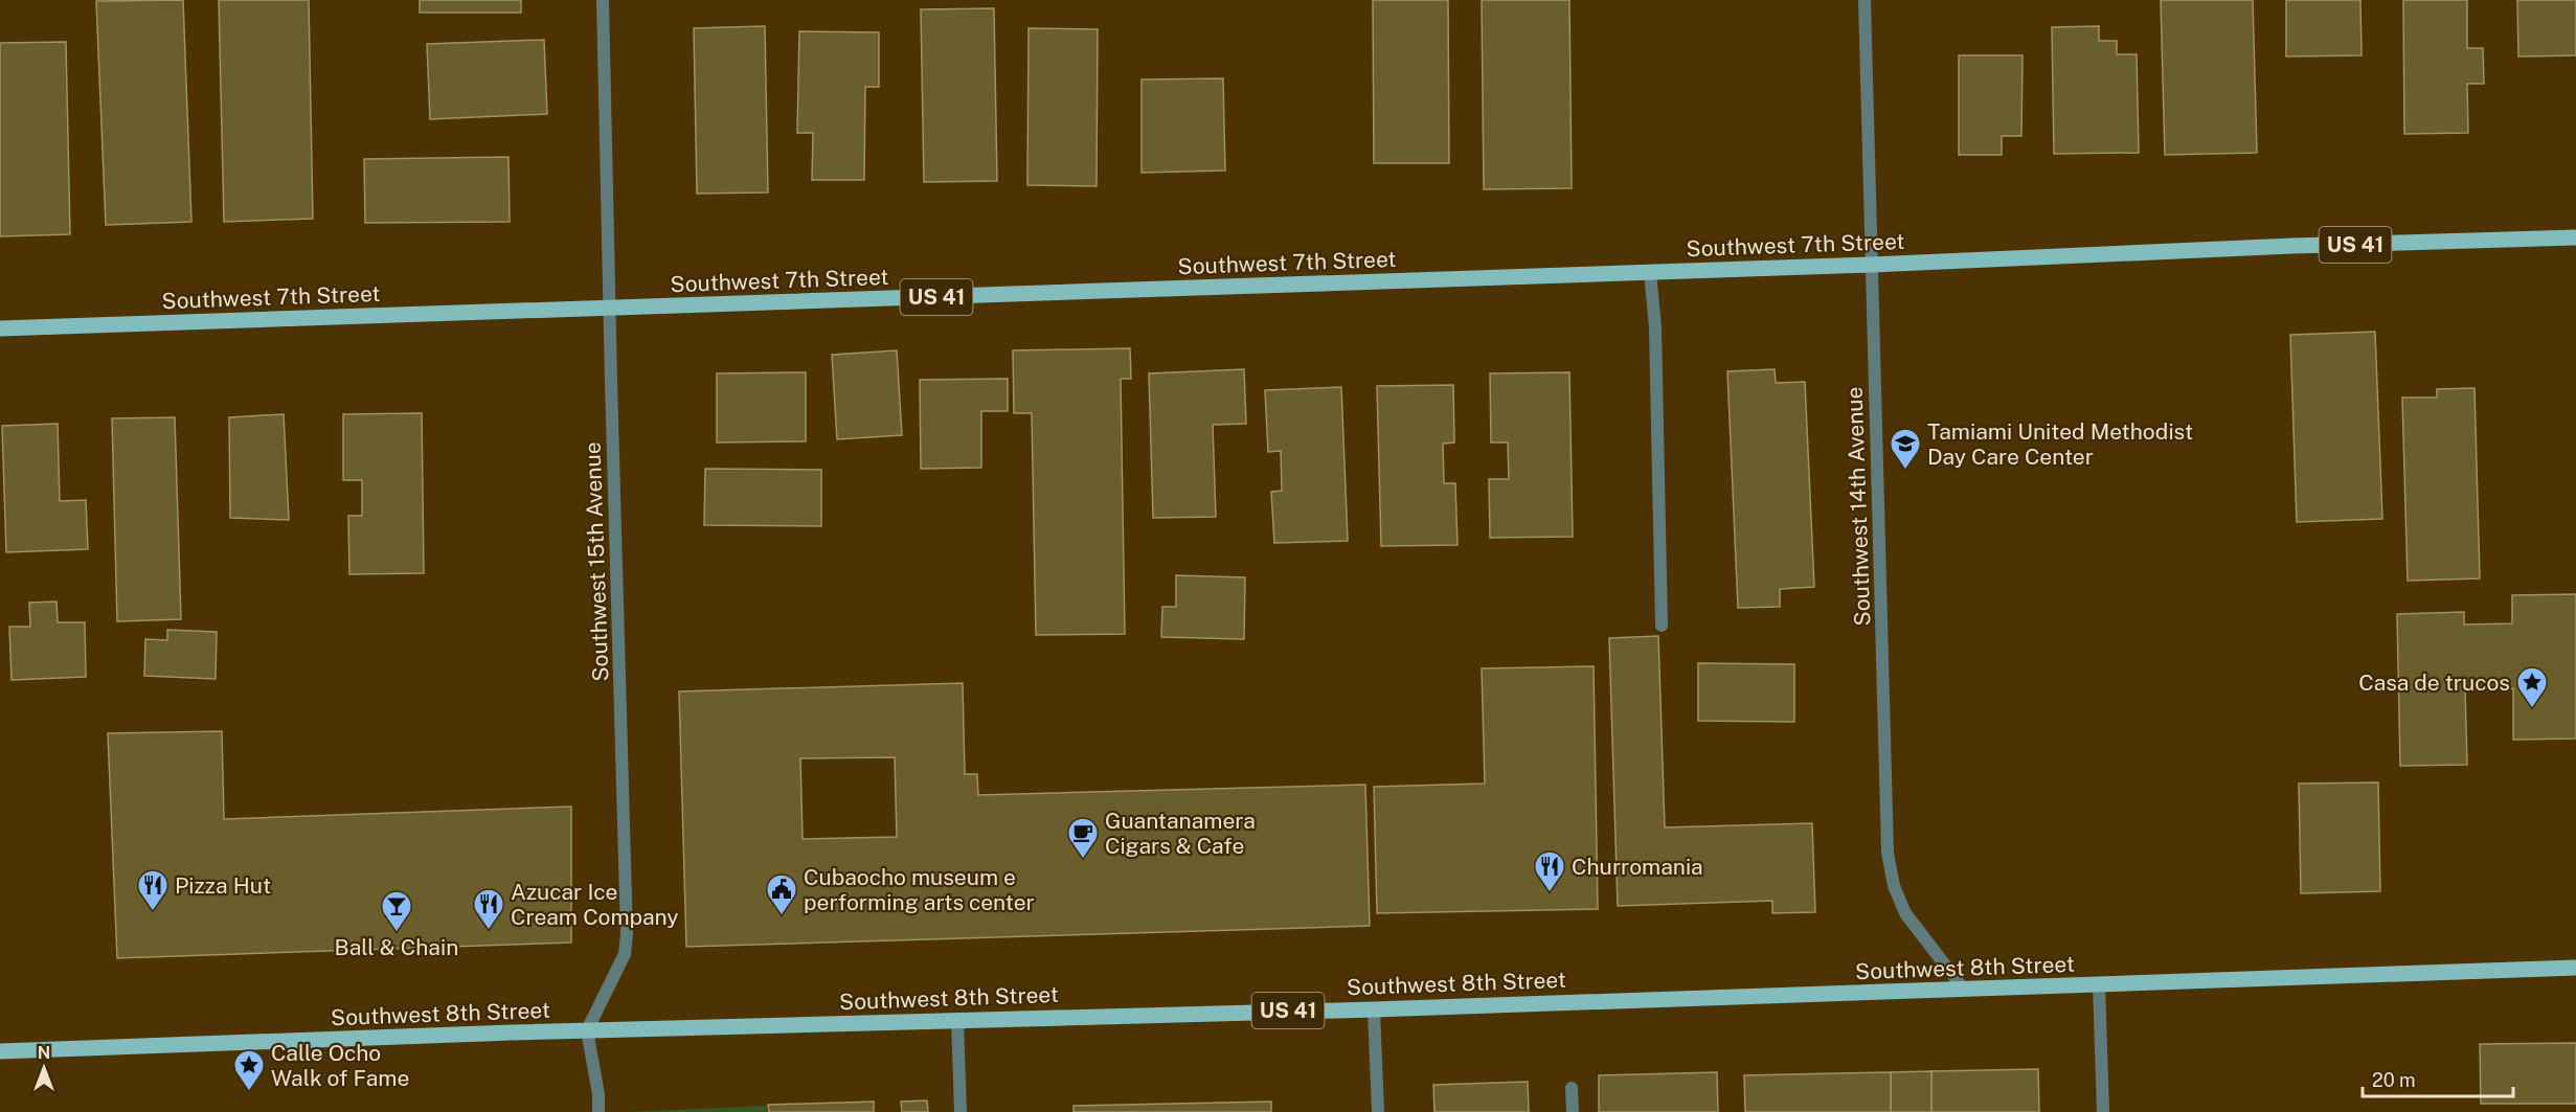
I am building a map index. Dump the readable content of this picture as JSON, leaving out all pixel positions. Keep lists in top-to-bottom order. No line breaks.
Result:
{"streets":{"main road":["Southwest 7th Street","US 41","Southwest 8th Street"],"street":["Southwest 14th Avenue","Southwest 15th Avenue"]},"crossings":[["Southwest 7th Street","Southwest 14th Avenue"],["Southwest 7th Street","Southwest 15th Avenue"],["Southwest 14th Avenue","Southwest 8th Street"],["Southwest 15th Avenue","Southwest 8th Street"]],"places":{"school or university":["Tamiami United Methodist Day Care Center"],"place":["Casa de trucos","Calle Ocho Walk of Fame"],"cafe":["Guantanamera Cigars & Cafe"],"restaurant":["Churromania","Pizza Hut","Azucar Ice Cream Company"],"public building":["Cubaocho museum e performing arts center"],"bar":["Ball & Chain"]},"scale_bar":"20 m","north":"top"}
